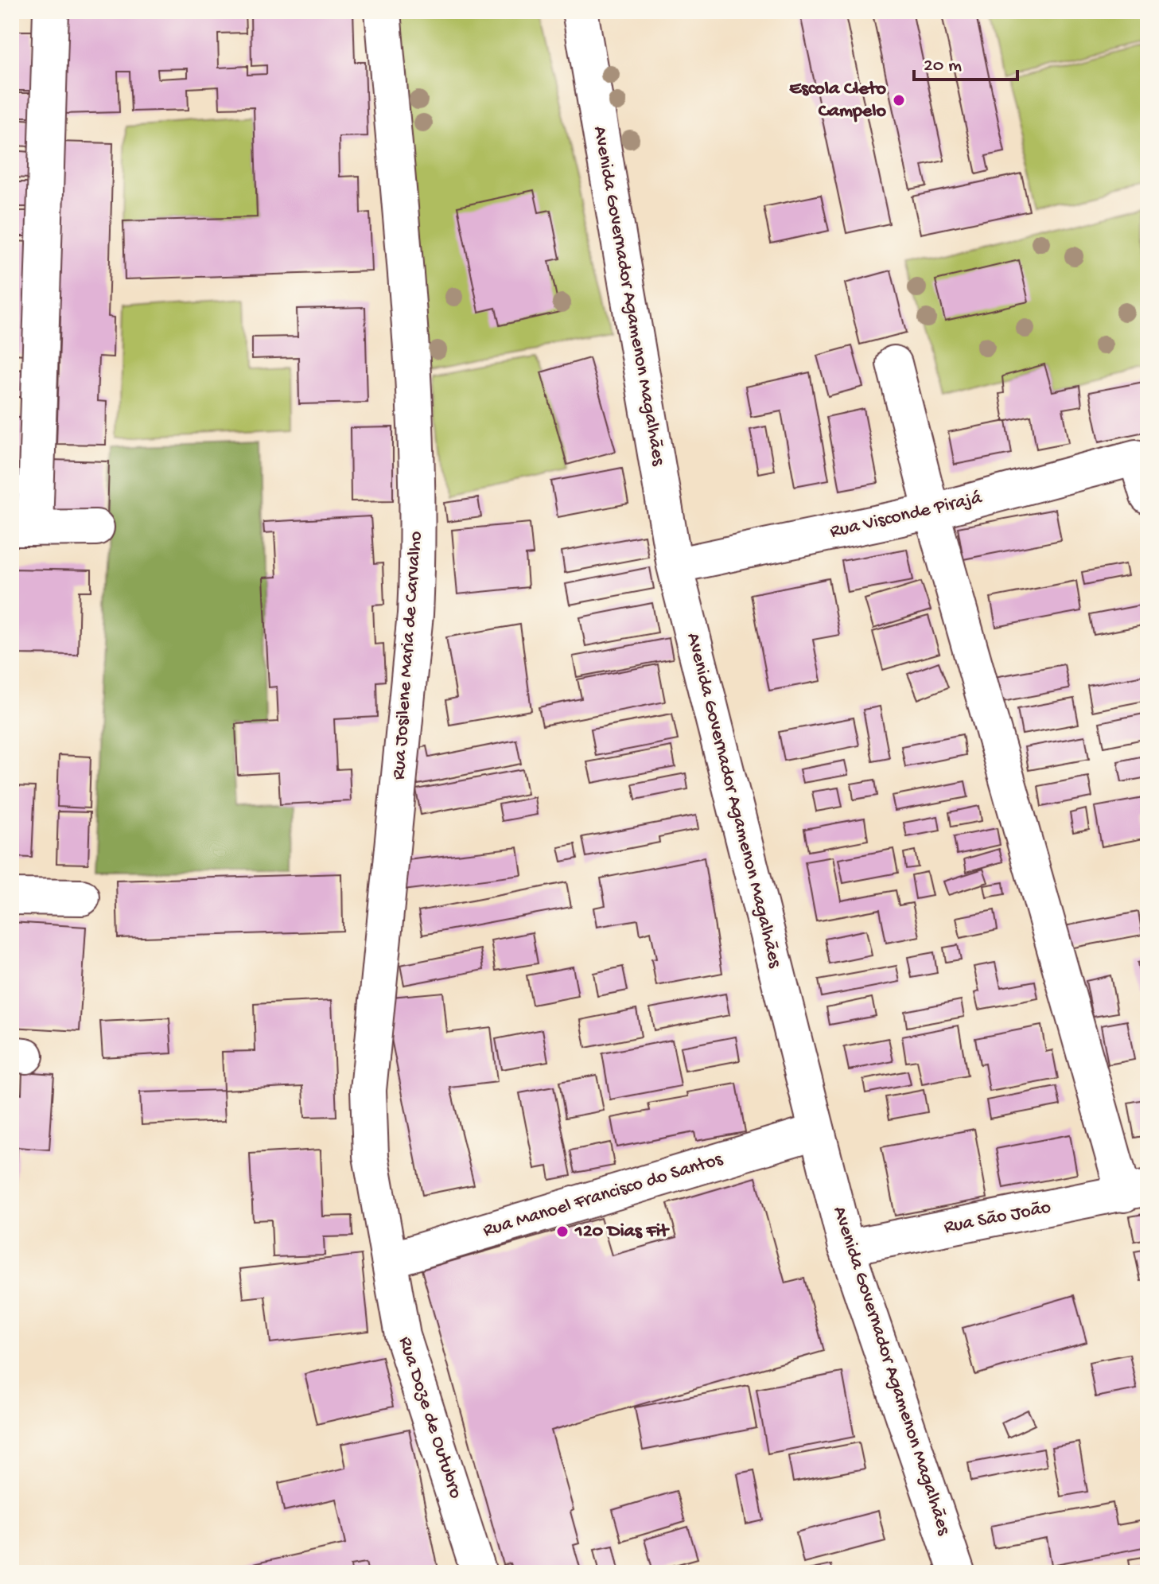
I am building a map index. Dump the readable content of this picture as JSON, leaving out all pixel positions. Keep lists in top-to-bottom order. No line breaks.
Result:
{"streets":{"street":["Avenida Governador Agamenon Magalhães","Rua Visconde Pirajá","Rua Josilene Maria de Carvalho","Rua Manoel Francisco do Santos","Rua São João","Rua Doze de Outubro"]},"crossings":[["Avenida Governador Agamenon Magalhães","Rua Visconde Pirajá"],["Avenida Governador Agamenon Magalhães","Rua Manoel Francisco do Santos"],["Avenida Governador Agamenon Magalhães","Rua São João"],["Rua Josilene Maria de Carvalho","Rua Manoel Francisco do Santos"],["Rua Josilene Maria de Carvalho","Rua Doze de Outubro"],["Rua Manoel Francisco do Santos","Rua Doze de Outubro"]],"places":["Escola Cleto Campelo","120 Dias Fit"],"scale_bar":"20 m"}
